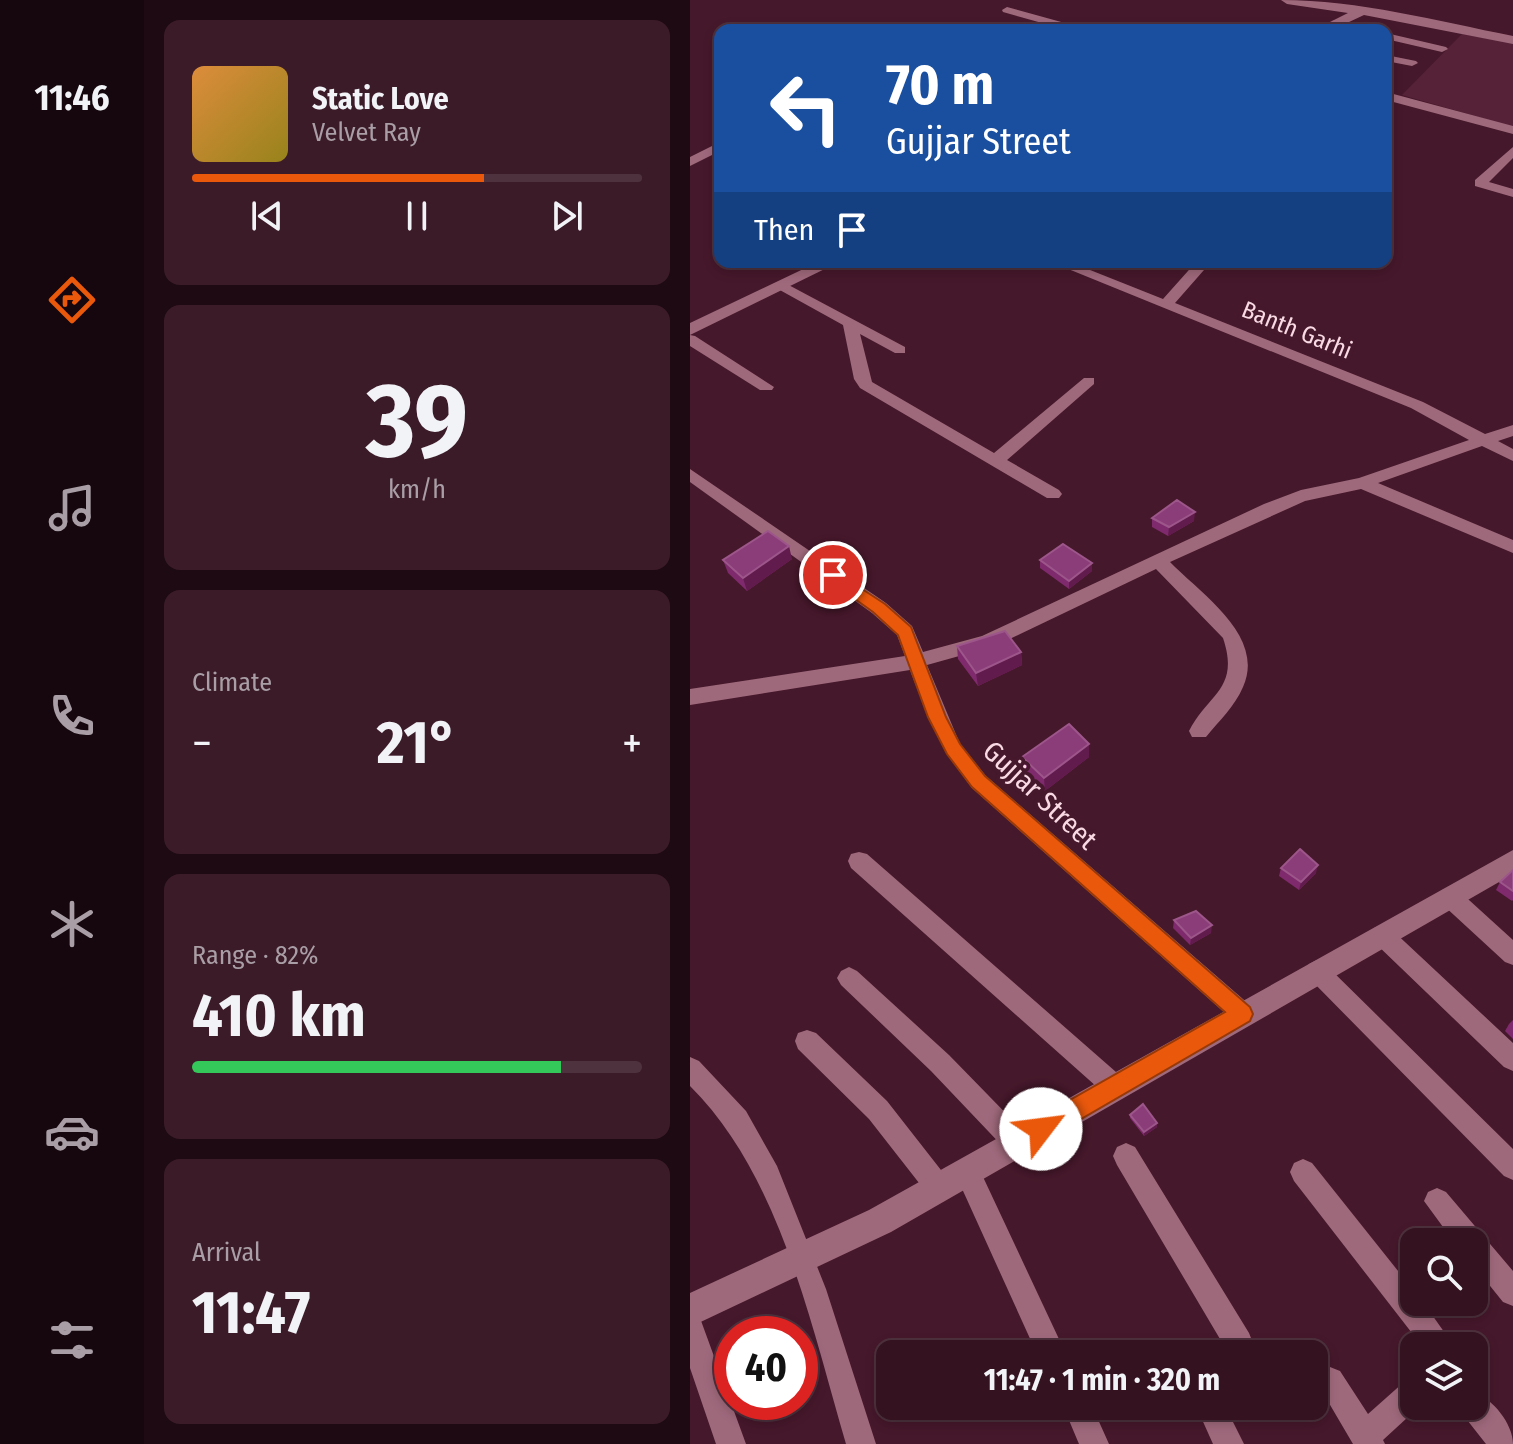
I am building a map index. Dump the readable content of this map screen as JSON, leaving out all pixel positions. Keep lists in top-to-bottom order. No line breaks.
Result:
{"streets":{"street":["Banth Garhi","Gujjar Street"]},"page":{"tabs":"11:46","turn":["70 m","Gujjar Street"],"song":["Static Love","Velvet Ray"],"then":"Then","tile":[["39","km/h"],"Climate",["Range · 82%","410 km"],["Arrival","11:47"]],"heat":["−","21°","+"],"limit":"40","trip":"11:47 · 1 min · 320 m"}}
